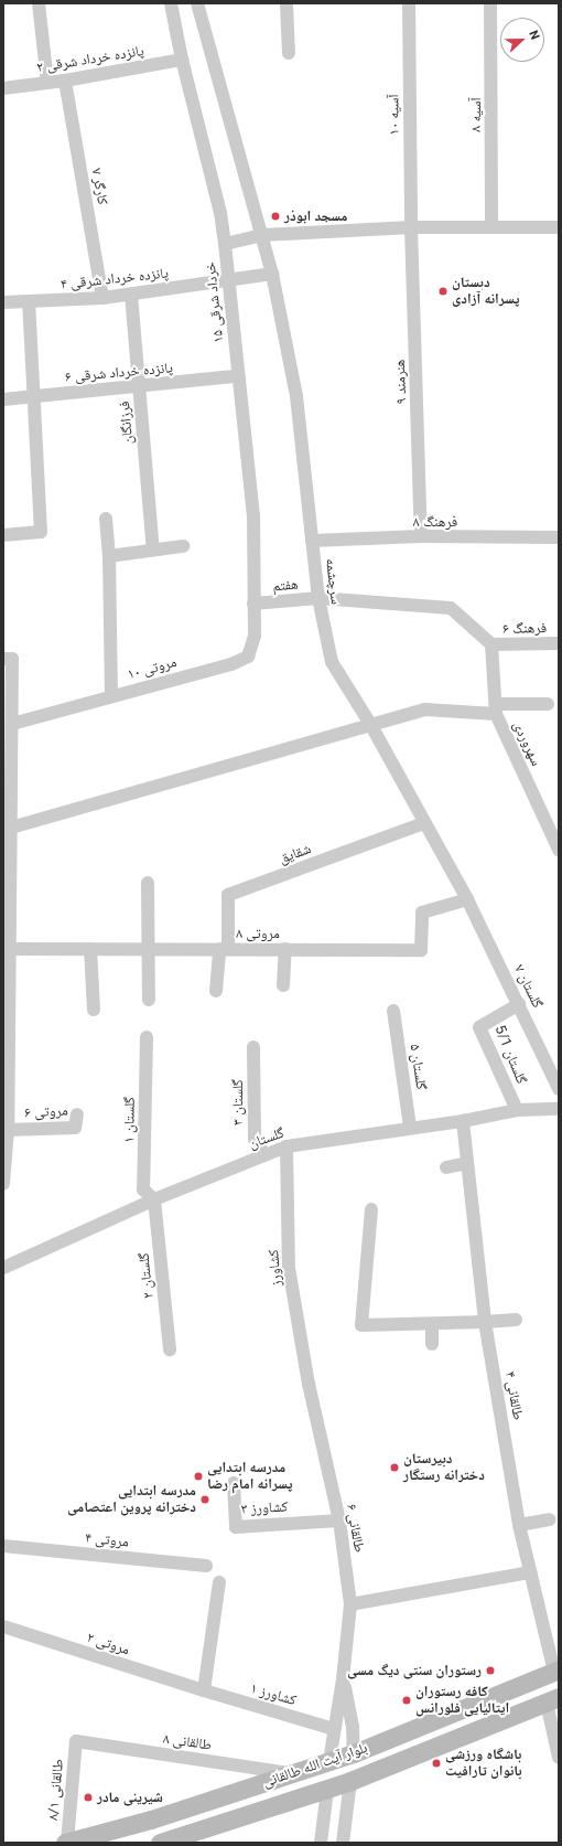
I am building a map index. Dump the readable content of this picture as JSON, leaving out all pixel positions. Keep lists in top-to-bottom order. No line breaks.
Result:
{"streets":{"main road":["بلوار آیت الله طالقانی"],"street":["پانزده خرداد شرقی ۲","آسیه ۱۰","آسیه ۸","کارگر ۷","پانزده خرداد شرقی ۴","۱۵ خرداد شرقی","پانزده خرداد شرقی ۶","هنرمند ۹","فرزانگان","فرهنگ ۸","سرچشمه","هفتم","فرهنگ ۶","مروتی ۱۰","سهروردی","شقایق","مروتی ۸","گلستان ۷","گلستان 5/1","گلستان ۵","گلستان ۳","مروتی ۶","گلستان ۱","گلستان","کشاورز","گلستان ۲","طالقانی ۴","کشاورز ۳","طالقانی ۶","مروتی ۴","مروتی ۲","کشاورز ۱","طالقانی ۸","طالقانی ۸/۱"]},"crossings":[["پانزده خرداد شرقی ۲","کارگر ۷"],["پانزده خرداد شرقی ۲","۱۵ خرداد شرقی"],["آسیه ۱۰","هنرمند ۹"],["کارگر ۷","پانزده خرداد شرقی ۴"],["پانزده خرداد شرقی ۴","۱۵ خرداد شرقی"],["پانزده خرداد شرقی ۴","فرزانگان"],["پانزده خرداد شرقی ۴","سرچشمه"],["۱۵ خرداد شرقی","پانزده خرداد شرقی ۶"],["۱۵ خرداد شرقی","هفتم"],["۱۵ خرداد شرقی","مروتی ۱۰"],["پانزده خرداد شرقی ۶","فرزانگان"],["هنرمند ۹","فرهنگ ۸"],["فرهنگ ۸","سرچشمه"],["سرچشمه","هفتم"],["سرچشمه","شقایق"],["سرچشمه","مروتی ۸"],["سرچشمه","گلستان ۷"],["هفتم","فرهنگ ۶"],["هفتم","مروتی ۱۰"],["هفتم","سهروردی"],["فرهنگ ۶","سهروردی"],["شقایق","مروتی ۸"],["مروتی ۸","گلستان ۷"],["گلستان ۷","گلستان 5/1"],["گلستان 5/1","گلستان"],["گلستان ۵","گلستان"],["گلستان ۳","گلستان"],["گلستان ۱","گلستان"],["گلستان ۱","گلستان ۲"],["گلستان","کشاورز"],["گلستان","گلستان ۲"],["گلستان","طالقانی ۴"],["کشاورز","طالقانی ۶"],["طالقانی ۴","بلوار آیت الله طالقانی"],["کشاورز ۳","طالقانی ۶"],["طالقانی ۶","کشاورز ۱"],["طالقانی ۶","بلوار آیت الله طالقانی"],["مروتی ۲","کشاورز ۱"],["طالقانی ۸","بلوار آیت الله طالقانی"],["طالقانی ۸","طالقانی ۸/۱"],["بلوار آیت الله طالقانی","طالقانی ۸/۱"]],"places":["مسجد ابوذر","دبستان پسرانه آزادی","دبیرستان دخترانه رستگار","مدرسه ابتدایی پسرانه امام رضا","مدرسه ابتدایی دخترانه پروین اعتصامی","رستوران سنتی دیگ مسی","کافه رستوران ایتالیایی فلورانس","باشگاه ورزشی بانوان تارافیت","شیرینی مادر"],"north":"right"}
